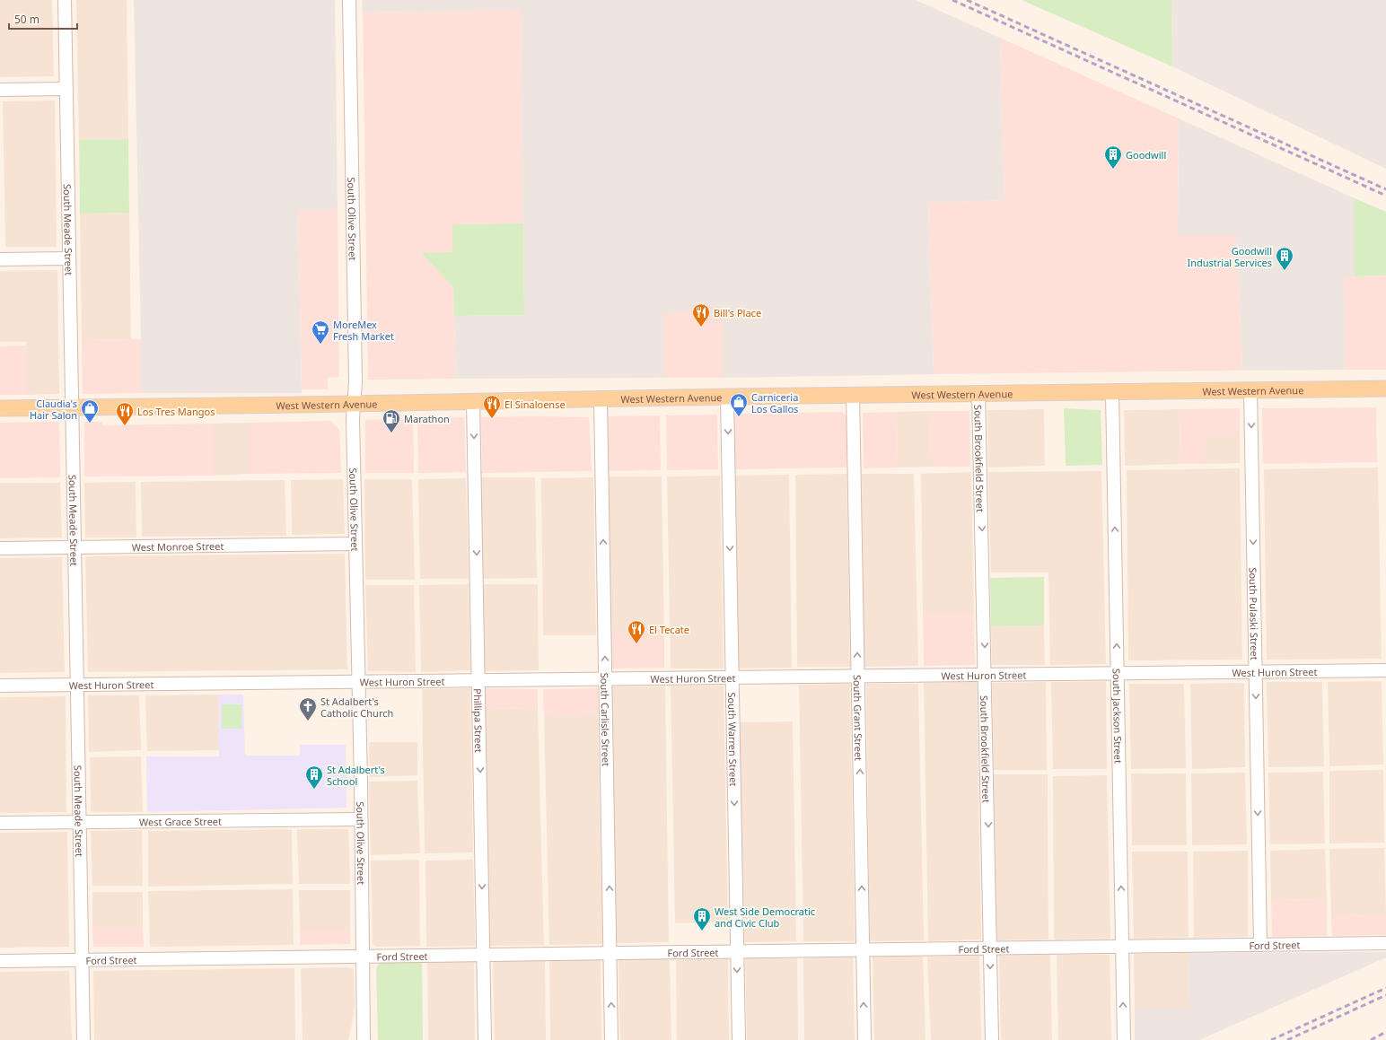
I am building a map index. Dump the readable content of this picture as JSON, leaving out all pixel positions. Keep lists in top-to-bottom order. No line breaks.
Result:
{"streets":{"main road":["West Western Avenue"],"street":["South Olive Street","South Meade Street","South Brookfield Street","West Monroe Street","South Pulaski Street","West Huron Street","South Jackson Street","South Grant Street","South Carlisle Street","Phillipa Street","South Warren Street","West Grace Street","Ford Street"]},"crossings":[["South Olive Street","West Western Avenue"],["South Olive Street","West Monroe Street"],["South Olive Street","West Huron Street"],["South Olive Street","West Grace Street"],["South Olive Street","Ford Street"],["South Meade Street","West Western Avenue"],["South Meade Street","West Monroe Street"],["South Meade Street","West Huron Street"],["South Meade Street","West Grace Street"],["South Meade Street","Ford Street"],["West Western Avenue","South Brookfield Street"],["West Western Avenue","South Pulaski Street"],["West Western Avenue","South Jackson Street"],["West Western Avenue","South Grant Street"],["West Western Avenue","South Carlisle Street"],["West Western Avenue","Phillipa Street"],["West Western Avenue","South Warren Street"],["South Brookfield Street","West Huron Street"],["South Brookfield Street","Ford Street"],["South Pulaski Street","West Huron Street"],["South Pulaski Street","Ford Street"],["West Huron Street","South Jackson Street"],["West Huron Street","South Grant Street"],["West Huron Street","South Carlisle Street"],["West Huron Street","Phillipa Street"],["West Huron Street","South Warren Street"],["South Jackson Street","Ford Street"],["South Grant Street","Ford Street"],["South Carlisle Street","Ford Street"],["Phillipa Street","Ford Street"],["South Warren Street","Ford Street"]],"one_way":["South Brookfield Street","South Pulaski Street","South Jackson Street","South Grant Street","South Carlisle Street","Phillipa Street","South Warren Street"],"places":{"building":["Goodwill","Goodwill Industrial Services","St Adalbert's School","West Side Democratic and Civic Club"],"restaurant":["Bill's Place","El Sinaloense","Los Tres Mangos","El Tecate"],"supermarket":["MoreMex Fresh Market"],"shop":["Carniceria Los Gallos","Claudia's Hair Salon"],"fuel station":["Marathon"],"church":["St Adalbert's Catholic Church"]},"scale_bar":"50 m"}
